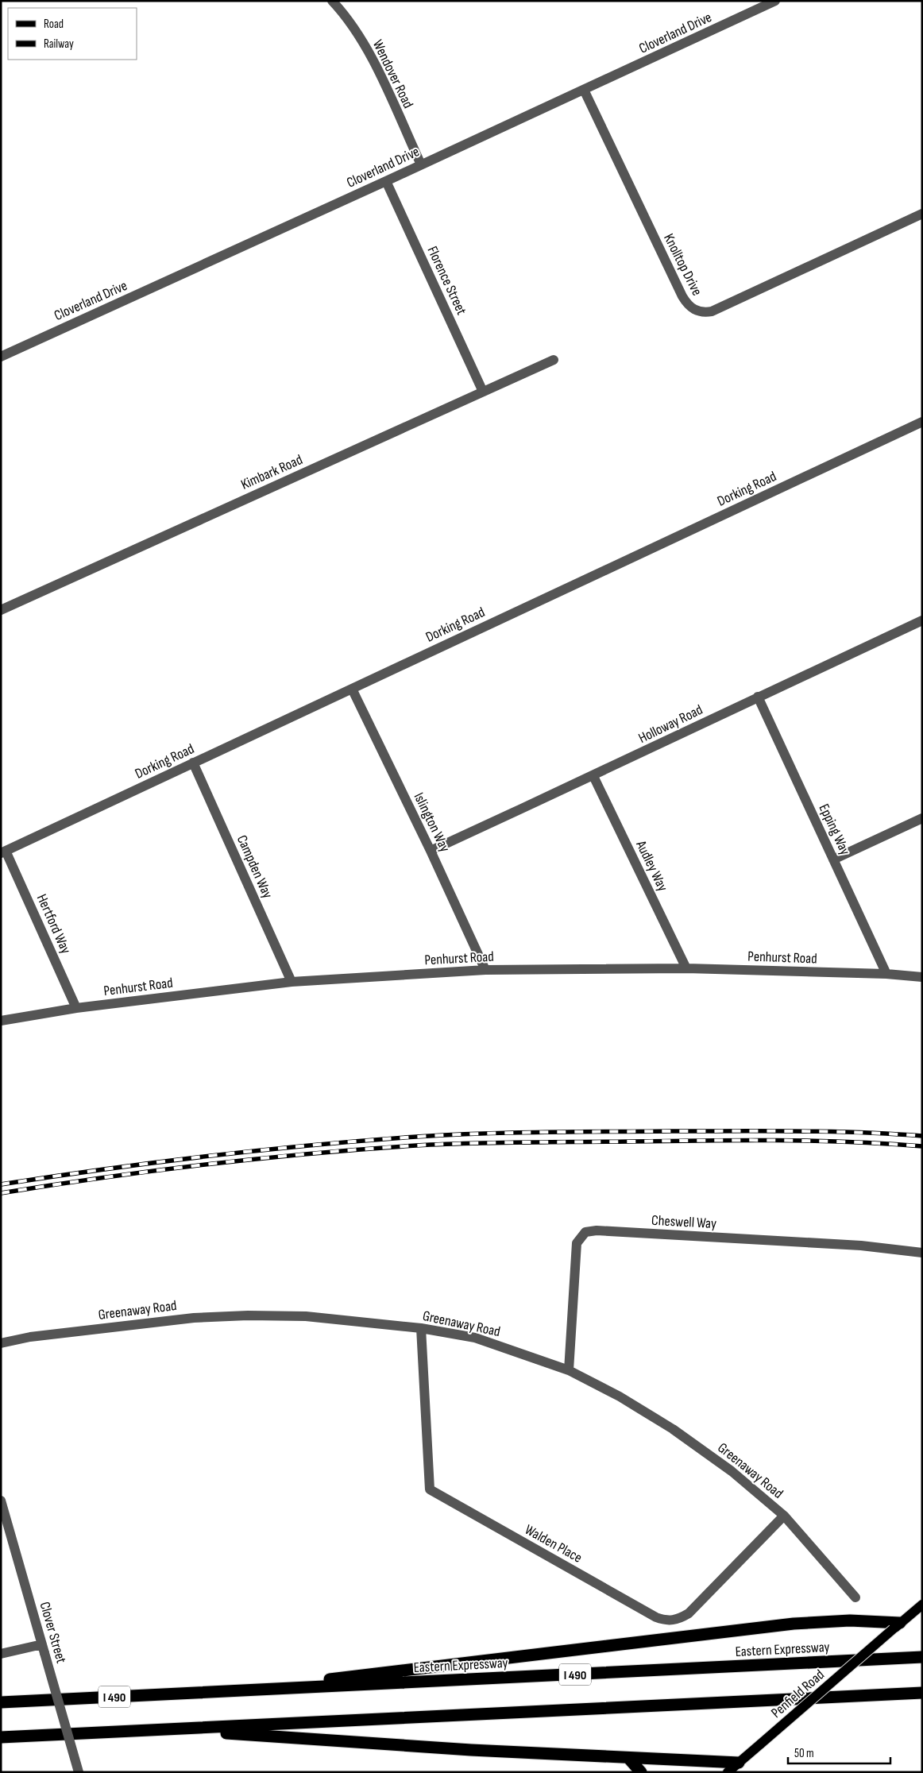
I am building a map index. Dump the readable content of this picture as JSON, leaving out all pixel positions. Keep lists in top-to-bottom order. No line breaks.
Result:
{"streets":{"highway":["Eastern Expressway","I 490"],"main road":["Penfield Road"],"street":["Cloverland Drive","Wendover Road","Knolltop Drive","Florence Street","Kimbark Road","Dorking Road","Holloway Road","Islington Way","Epping Way","Audley Way","Campden Way","Hertford Way","Penhurst Road","Cheswell Way","Greenaway Road","Walden Place","Clover Street"]},"crossings":[["Cloverland Drive","Wendover Road"],["Cloverland Drive","Knolltop Drive"],["Cloverland Drive","Florence Street"],["Florence Street","Kimbark Road"],["Dorking Road","Islington Way"],["Dorking Road","Campden Way"],["Dorking Road","Hertford Way"],["Holloway Road","Islington Way"],["Holloway Road","Epping Way"],["Holloway Road","Audley Way"],["Islington Way","Penhurst Road"],["Epping Way","Penhurst Road"],["Audley Way","Penhurst Road"],["Campden Way","Penhurst Road"],["Hertford Way","Penhurst Road"],["Cheswell Way","Greenaway Road"],["Greenaway Road","Walden Place"]],"legend":["Road","Railway"],"scale_bar":"50 m"}
